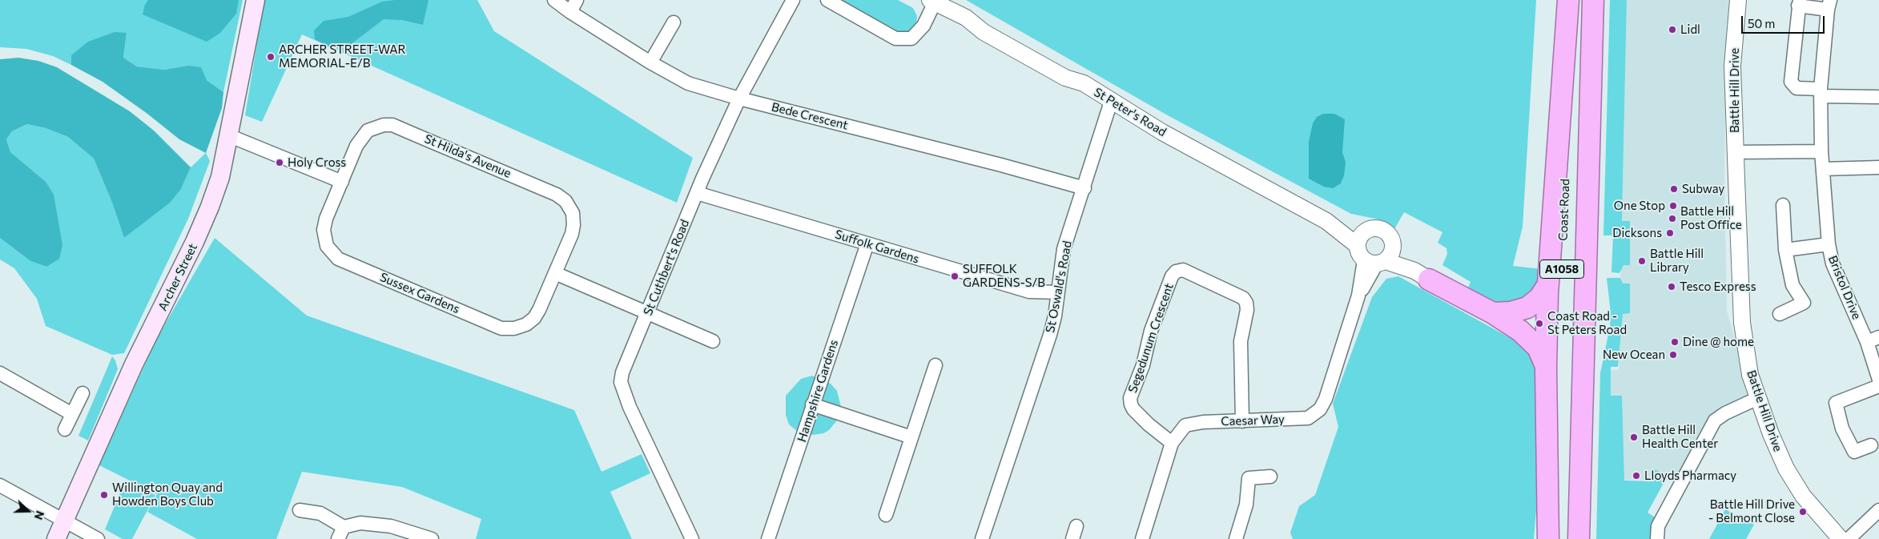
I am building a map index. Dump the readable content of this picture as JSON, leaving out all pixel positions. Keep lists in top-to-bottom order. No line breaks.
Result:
{"streets":{"highway":["Coast Road","A1058"],"main road":["Archer Street"],"street":["Battle Hill Drive","St Peter's Road","Bede Crescent","St Hilda's Avenue","Suffolk Gardens","St Cuthbert's Road","St Oswald's Road","Bristol Drive","Sussex Gardens","Segedunum Crescent","Hampshire Gardens","Caesar Way"]},"crossings":[["St Peter's Road","St Oswald's Road"],["St Peter's Road","Caesar Way"],["Bede Crescent","St Cuthbert's Road"],["Bede Crescent","St Oswald's Road"],["St Hilda's Avenue","Sussex Gardens"],["Suffolk Gardens","St Cuthbert's Road"],["Suffolk Gardens","St Oswald's Road"],["Suffolk Gardens","Hampshire Gardens"],["Segedunum Crescent","Caesar Way"]],"places":["Lidl","ARCHER STREET-WAR MEMORIAL-E/B","Holy Cross","Subway","One Stop","Battle Hill Post Office","Dicksons","Battle Hill Library","SUFFOLK GARDENS-S/B","Tesco Express","Coast Road - St Peters Road","Dine @ home","New Ocean","Battle Hill Health Center","Lloyds Pharmacy","Willington Quay and Howden Boys Club","Battle Hill Drive - Belmont Close"],"scale_bar":"50 m","north":"right"}
